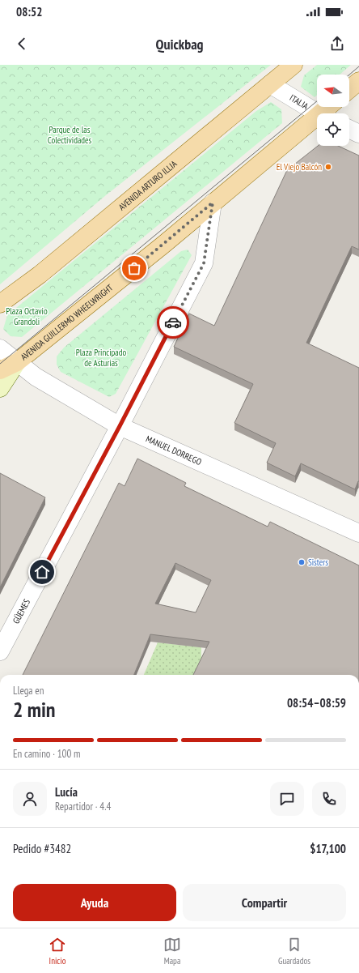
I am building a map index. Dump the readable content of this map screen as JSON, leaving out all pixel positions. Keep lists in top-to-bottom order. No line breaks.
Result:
{"streets":{"main road":["AVENIDA ARTURO ILLIA","AVENIDA GUILLERMO WHEELWRIGHT"],"street":["ITALIA","MANUEL DORREGO","GÜEMES"]},"crossings":[["ITALIA","AVENIDA ARTURO ILLIA"],["AVENIDA GUILLERMO WHEELWRIGHT","MANUEL DORREGO"],["AVENIDA GUILLERMO WHEELWRIGHT","GÜEMES"],["MANUEL DORREGO","GÜEMES"]],"parks":["Parque de las Colectividades","Plaza Octavio Grandoli","Plaza Principado de Asturias"],"places":["El Viejo Balcón","Sisters"],"north":"left","page":{"status":"08:52","header":"Quickbag","heading":["2 min","Llega en","08:54–08:59"],"panel":["Lucía","Repartidor · 4.4","Pedido #3482","$17,100"],"bar":"En camino · 100 m","buttons":["Ayuda","Compartir"],"tabs":["Inicio","Mapa","Guardados"]}}
